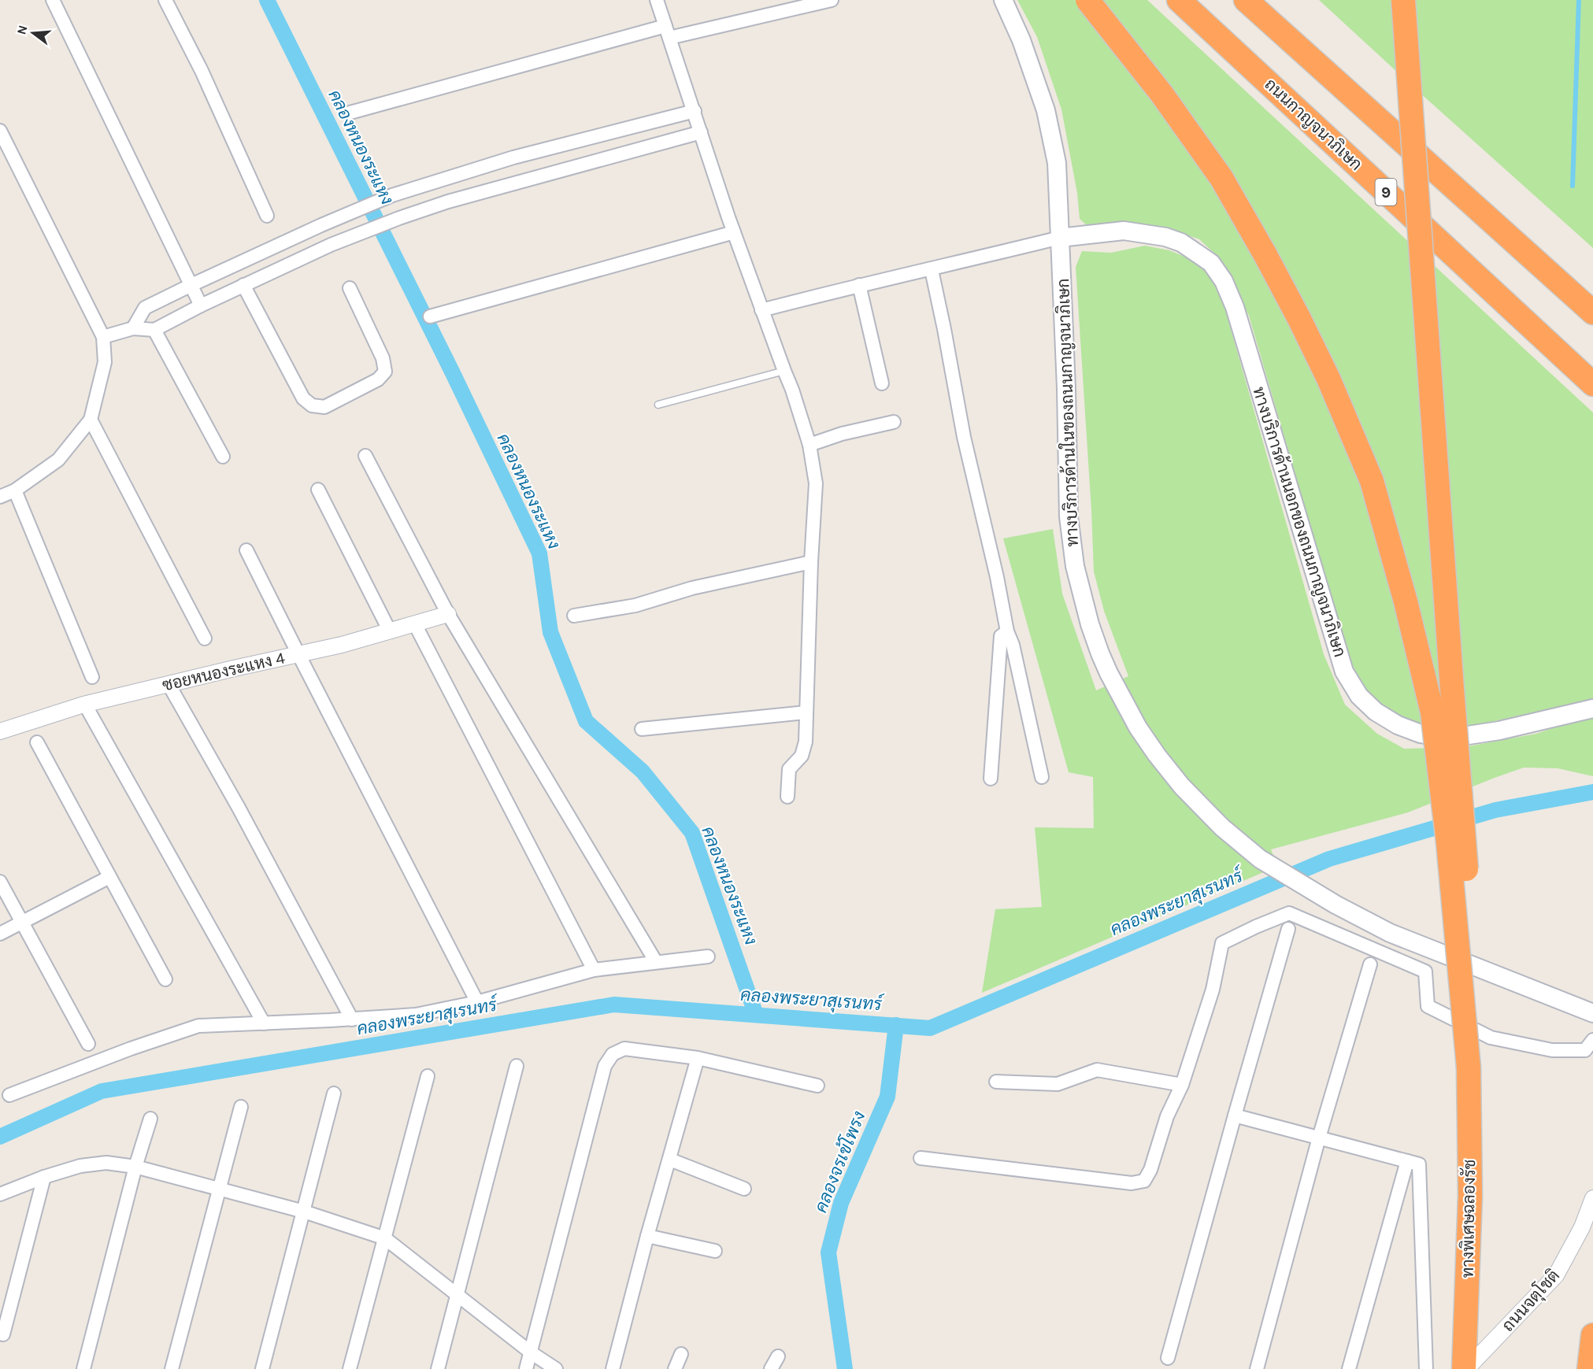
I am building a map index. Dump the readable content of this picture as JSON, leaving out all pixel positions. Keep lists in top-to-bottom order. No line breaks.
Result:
{"streets":{"highway":["ถนนกาญจนาภิเษก","9","ทางพิเศษฉลองรัช"],"main road":["ทางบริการด้านในของถนนกาญจนาภิเษก","ทางบริการด้านนอกของถนนกาญจนาภิเษก"],"street":["ซอยหนองระแหง 4","ถนนจตุโชติ"]},"crossings":[["ทางบริการด้านในของถนนกาญจนาภิเษก","ทางบริการด้านนอกของถนนกาญจนาภิเษก"]],"water":["คลองหนองระแหง","คลองพระยาสุเรนทร์","คลองจรเข้โพรง"],"north":"left"}
